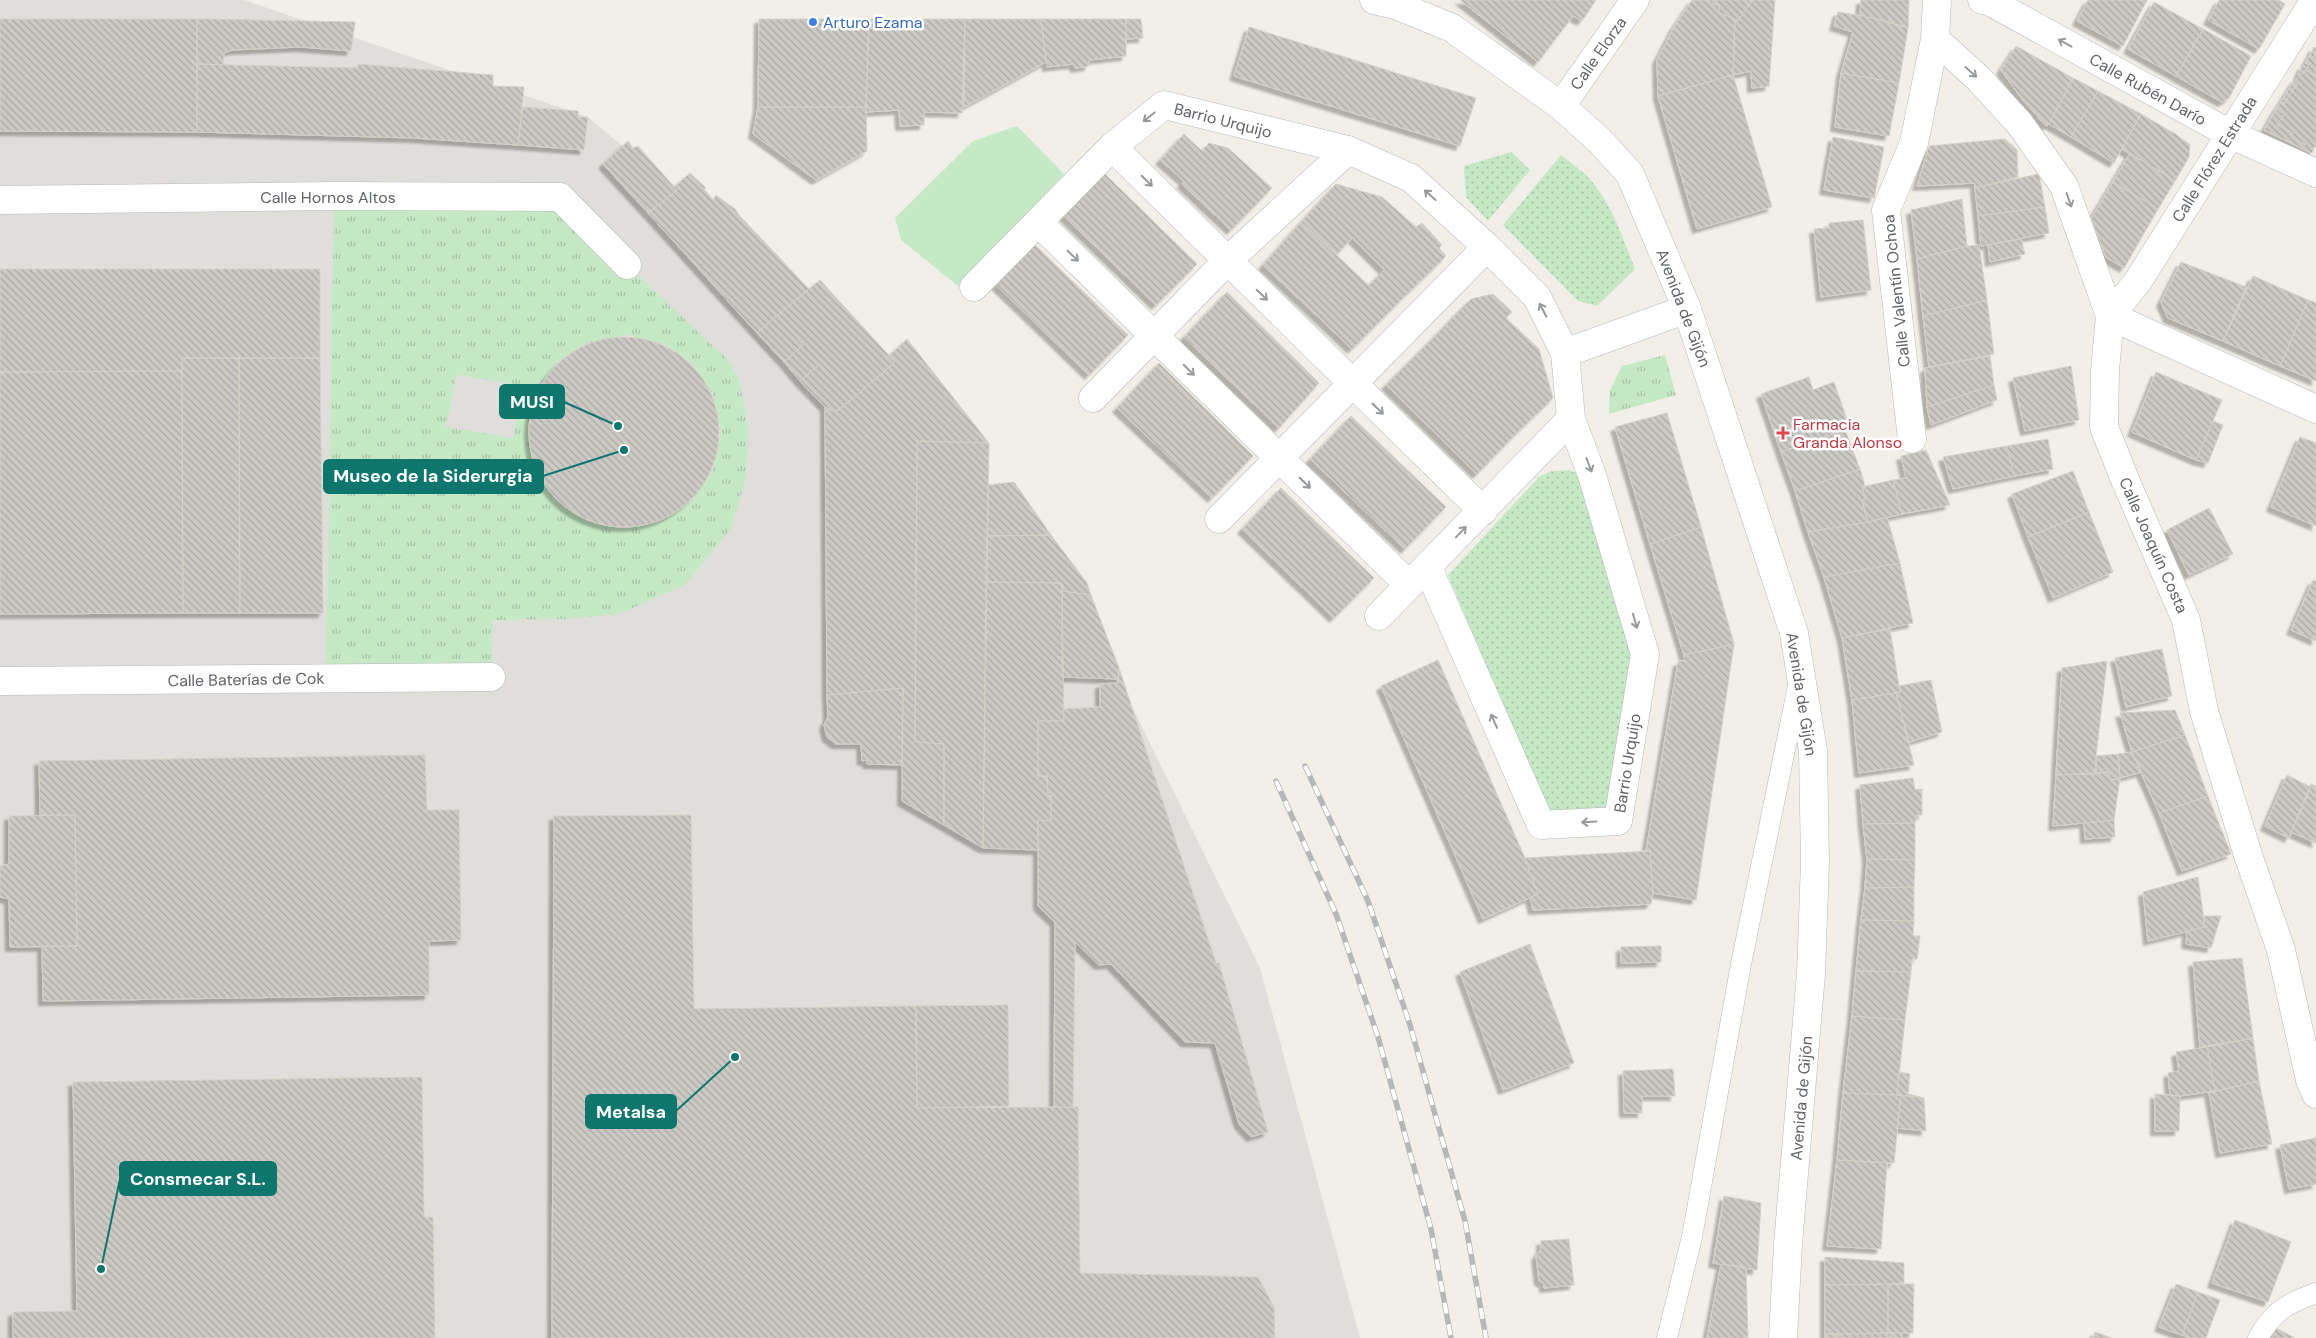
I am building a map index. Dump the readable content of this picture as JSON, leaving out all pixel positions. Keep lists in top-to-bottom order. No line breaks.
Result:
{"streets":{"street":["Calle Elorza","Calle Rubén Darío","Barrio Urquijo","Calle Flórez Estrada","Calle Hornos Altos","Calle Valentín Ochoa","Avenida de Gijón","Calle Joaquín Costa","Calle Baterías de Cok"]},"crossings":[["Calle Elorza","Avenida de Gijón"],["Calle Rubén Darío","Calle Flórez Estrada"],["Calle Flórez Estrada","Calle Joaquín Costa"],["Calle Valentín Ochoa","Calle Joaquín Costa"]],"one_way":["Calle Rubén Darío"],"places":{"other":["Arturo Ezama","MUSI","Museo de la Siderurgia","Metalsa","Consmecar S.L."],"health":["Farmacia Granda Alonso"]}}
